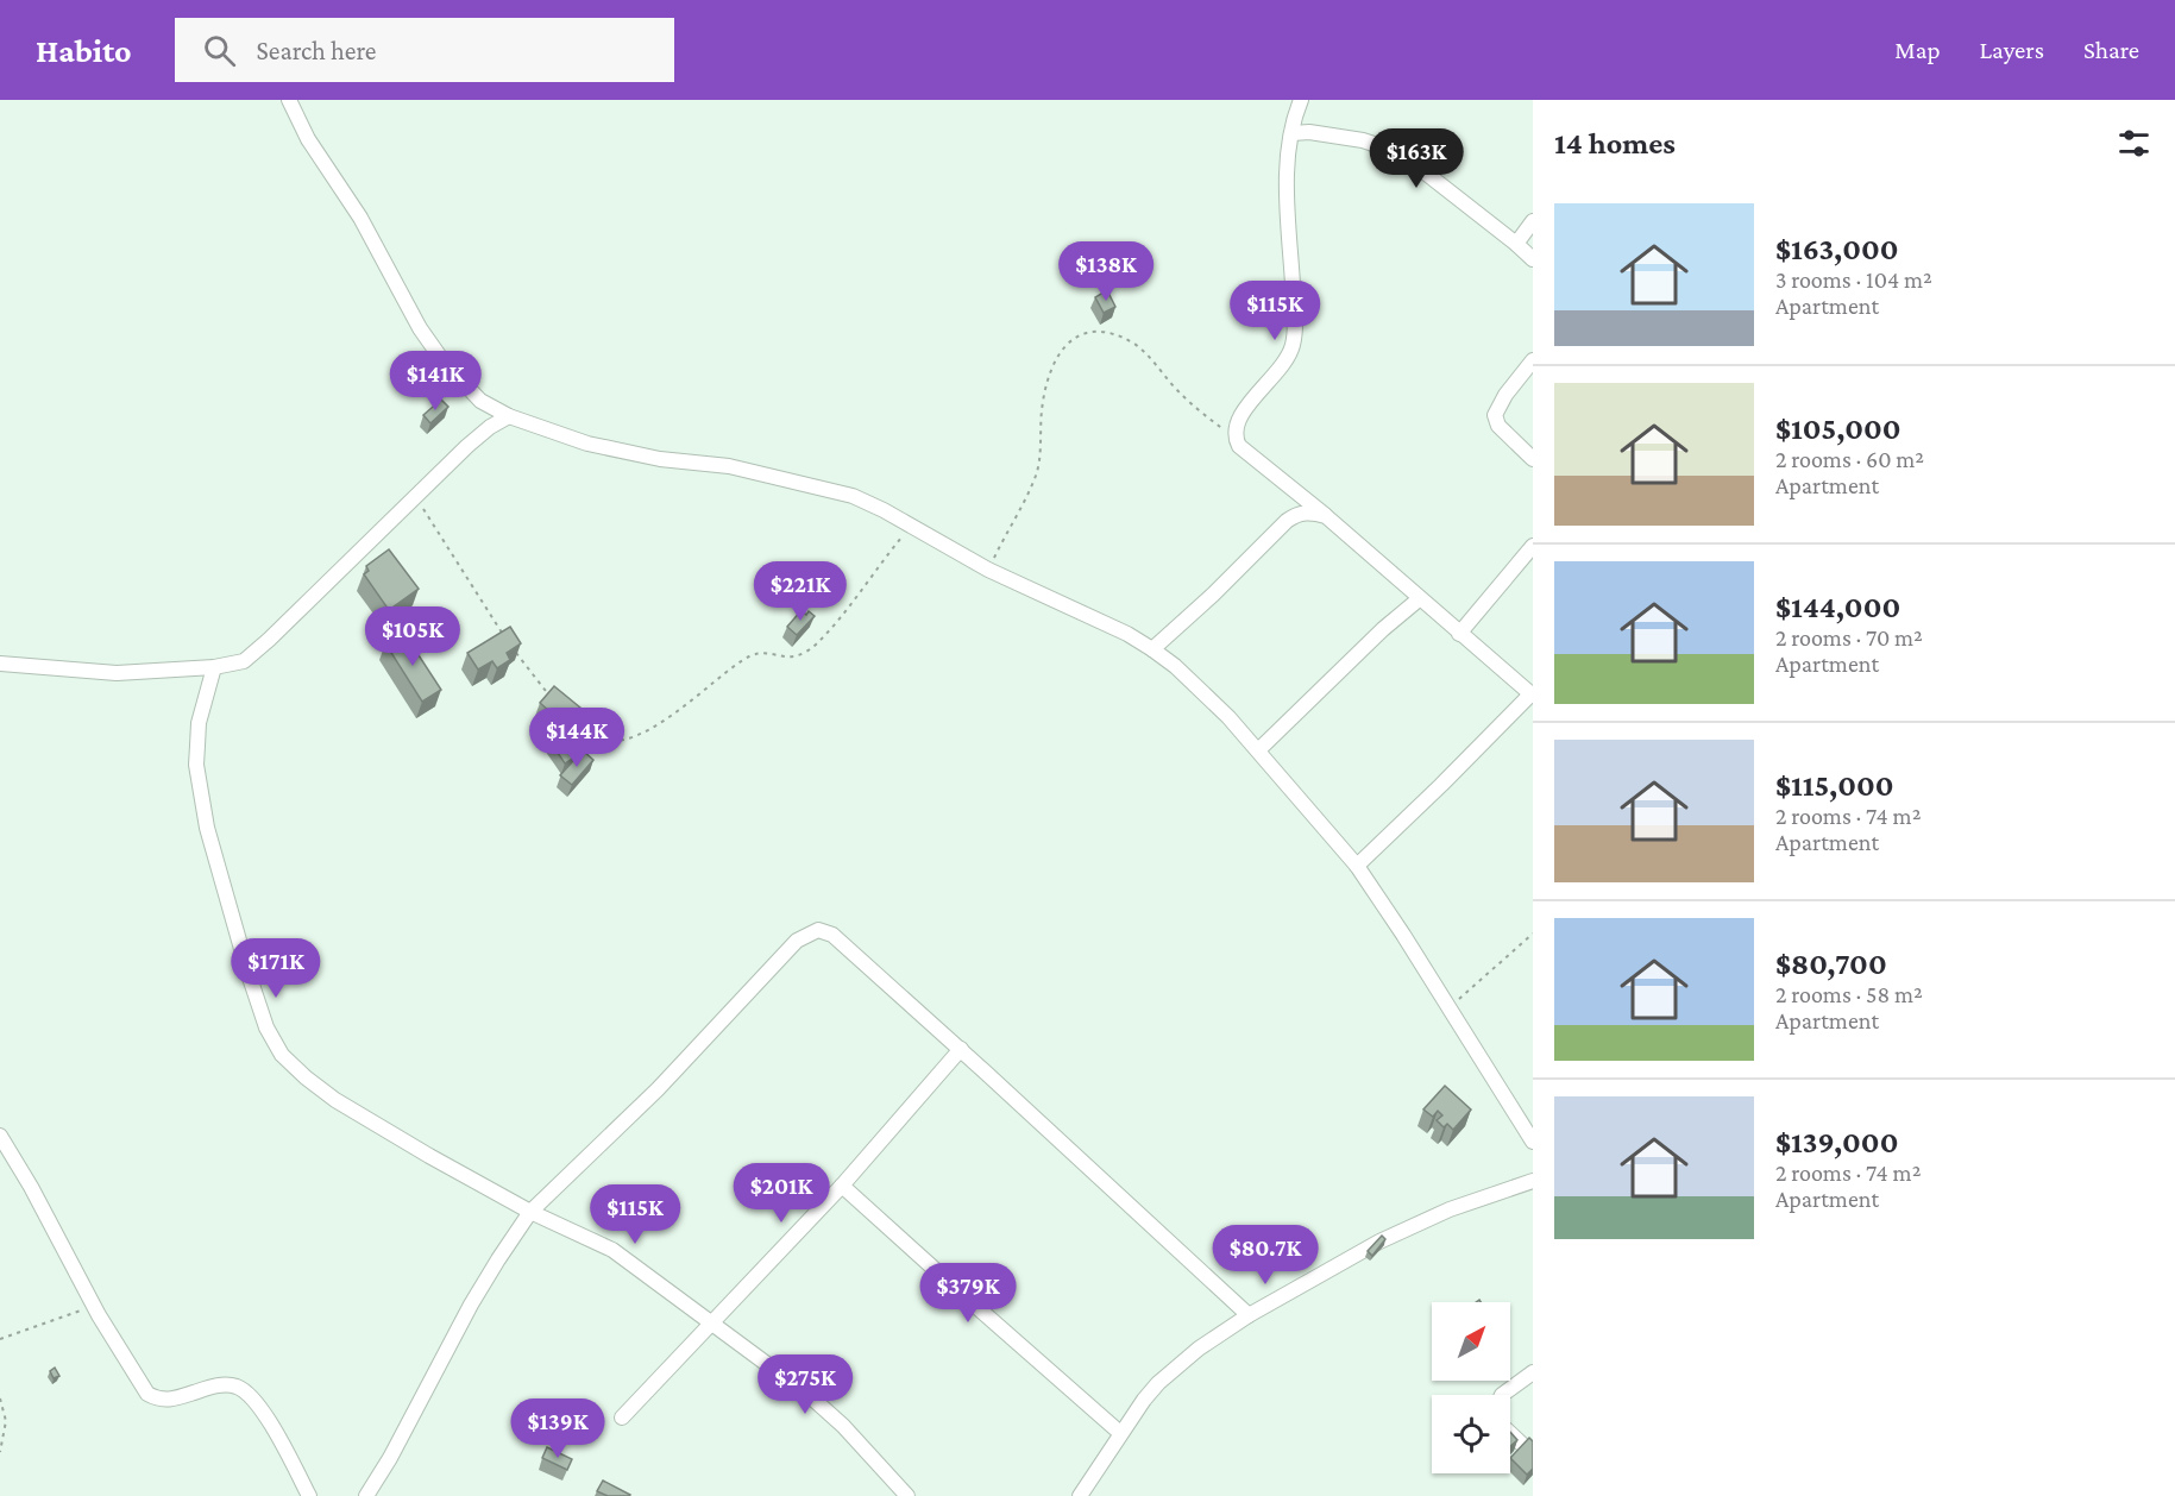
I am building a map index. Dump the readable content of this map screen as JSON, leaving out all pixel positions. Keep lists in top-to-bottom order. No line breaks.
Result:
{"north":"top right","page":{"header":"Habito","search":"Search here","nav":["Map","Layers","Share"],"heading":"14 homes","price":["$163K","$138K","$115K","$141K","$221K","$105K","$144K","$171K","$201K","$115K","$80.7K","$379K","$275K","$139K"],"list":[{"name":"$163,000","note":"3 rooms · 104 m² · Apartment"},{"name":"$105,000","note":"2 rooms · 60 m² · Apartment"},{"name":"$144,000","note":"2 rooms · 70 m² · Apartment"},{"name":"$115,000","note":"2 rooms · 74 m² · Apartment"},{"name":"$80,700","note":"2 rooms · 58 m² · Apartment"},{"name":"$139,000","note":"2 rooms · 74 m² · Apartment"}]}}
